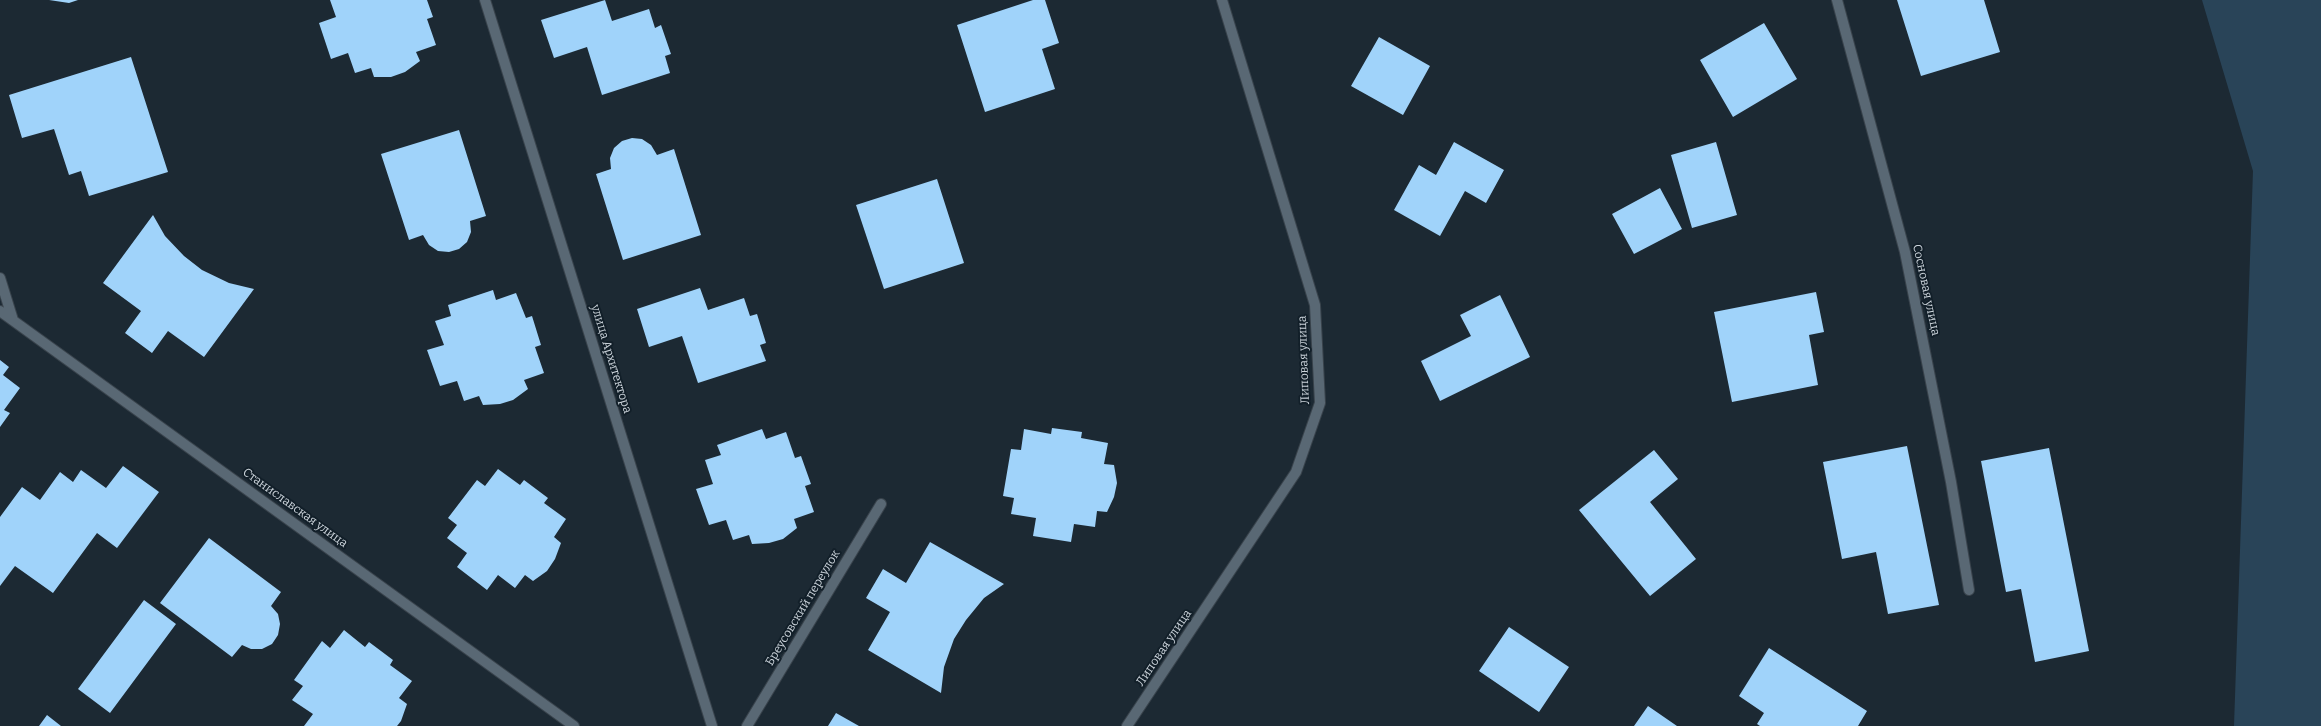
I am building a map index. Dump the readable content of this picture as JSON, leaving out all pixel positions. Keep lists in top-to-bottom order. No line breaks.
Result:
{"streets":{"street":["Сосновая улица","улица Архитектора","Липовая улица","Станиславская улица","Бреусовский переулок"]}}
